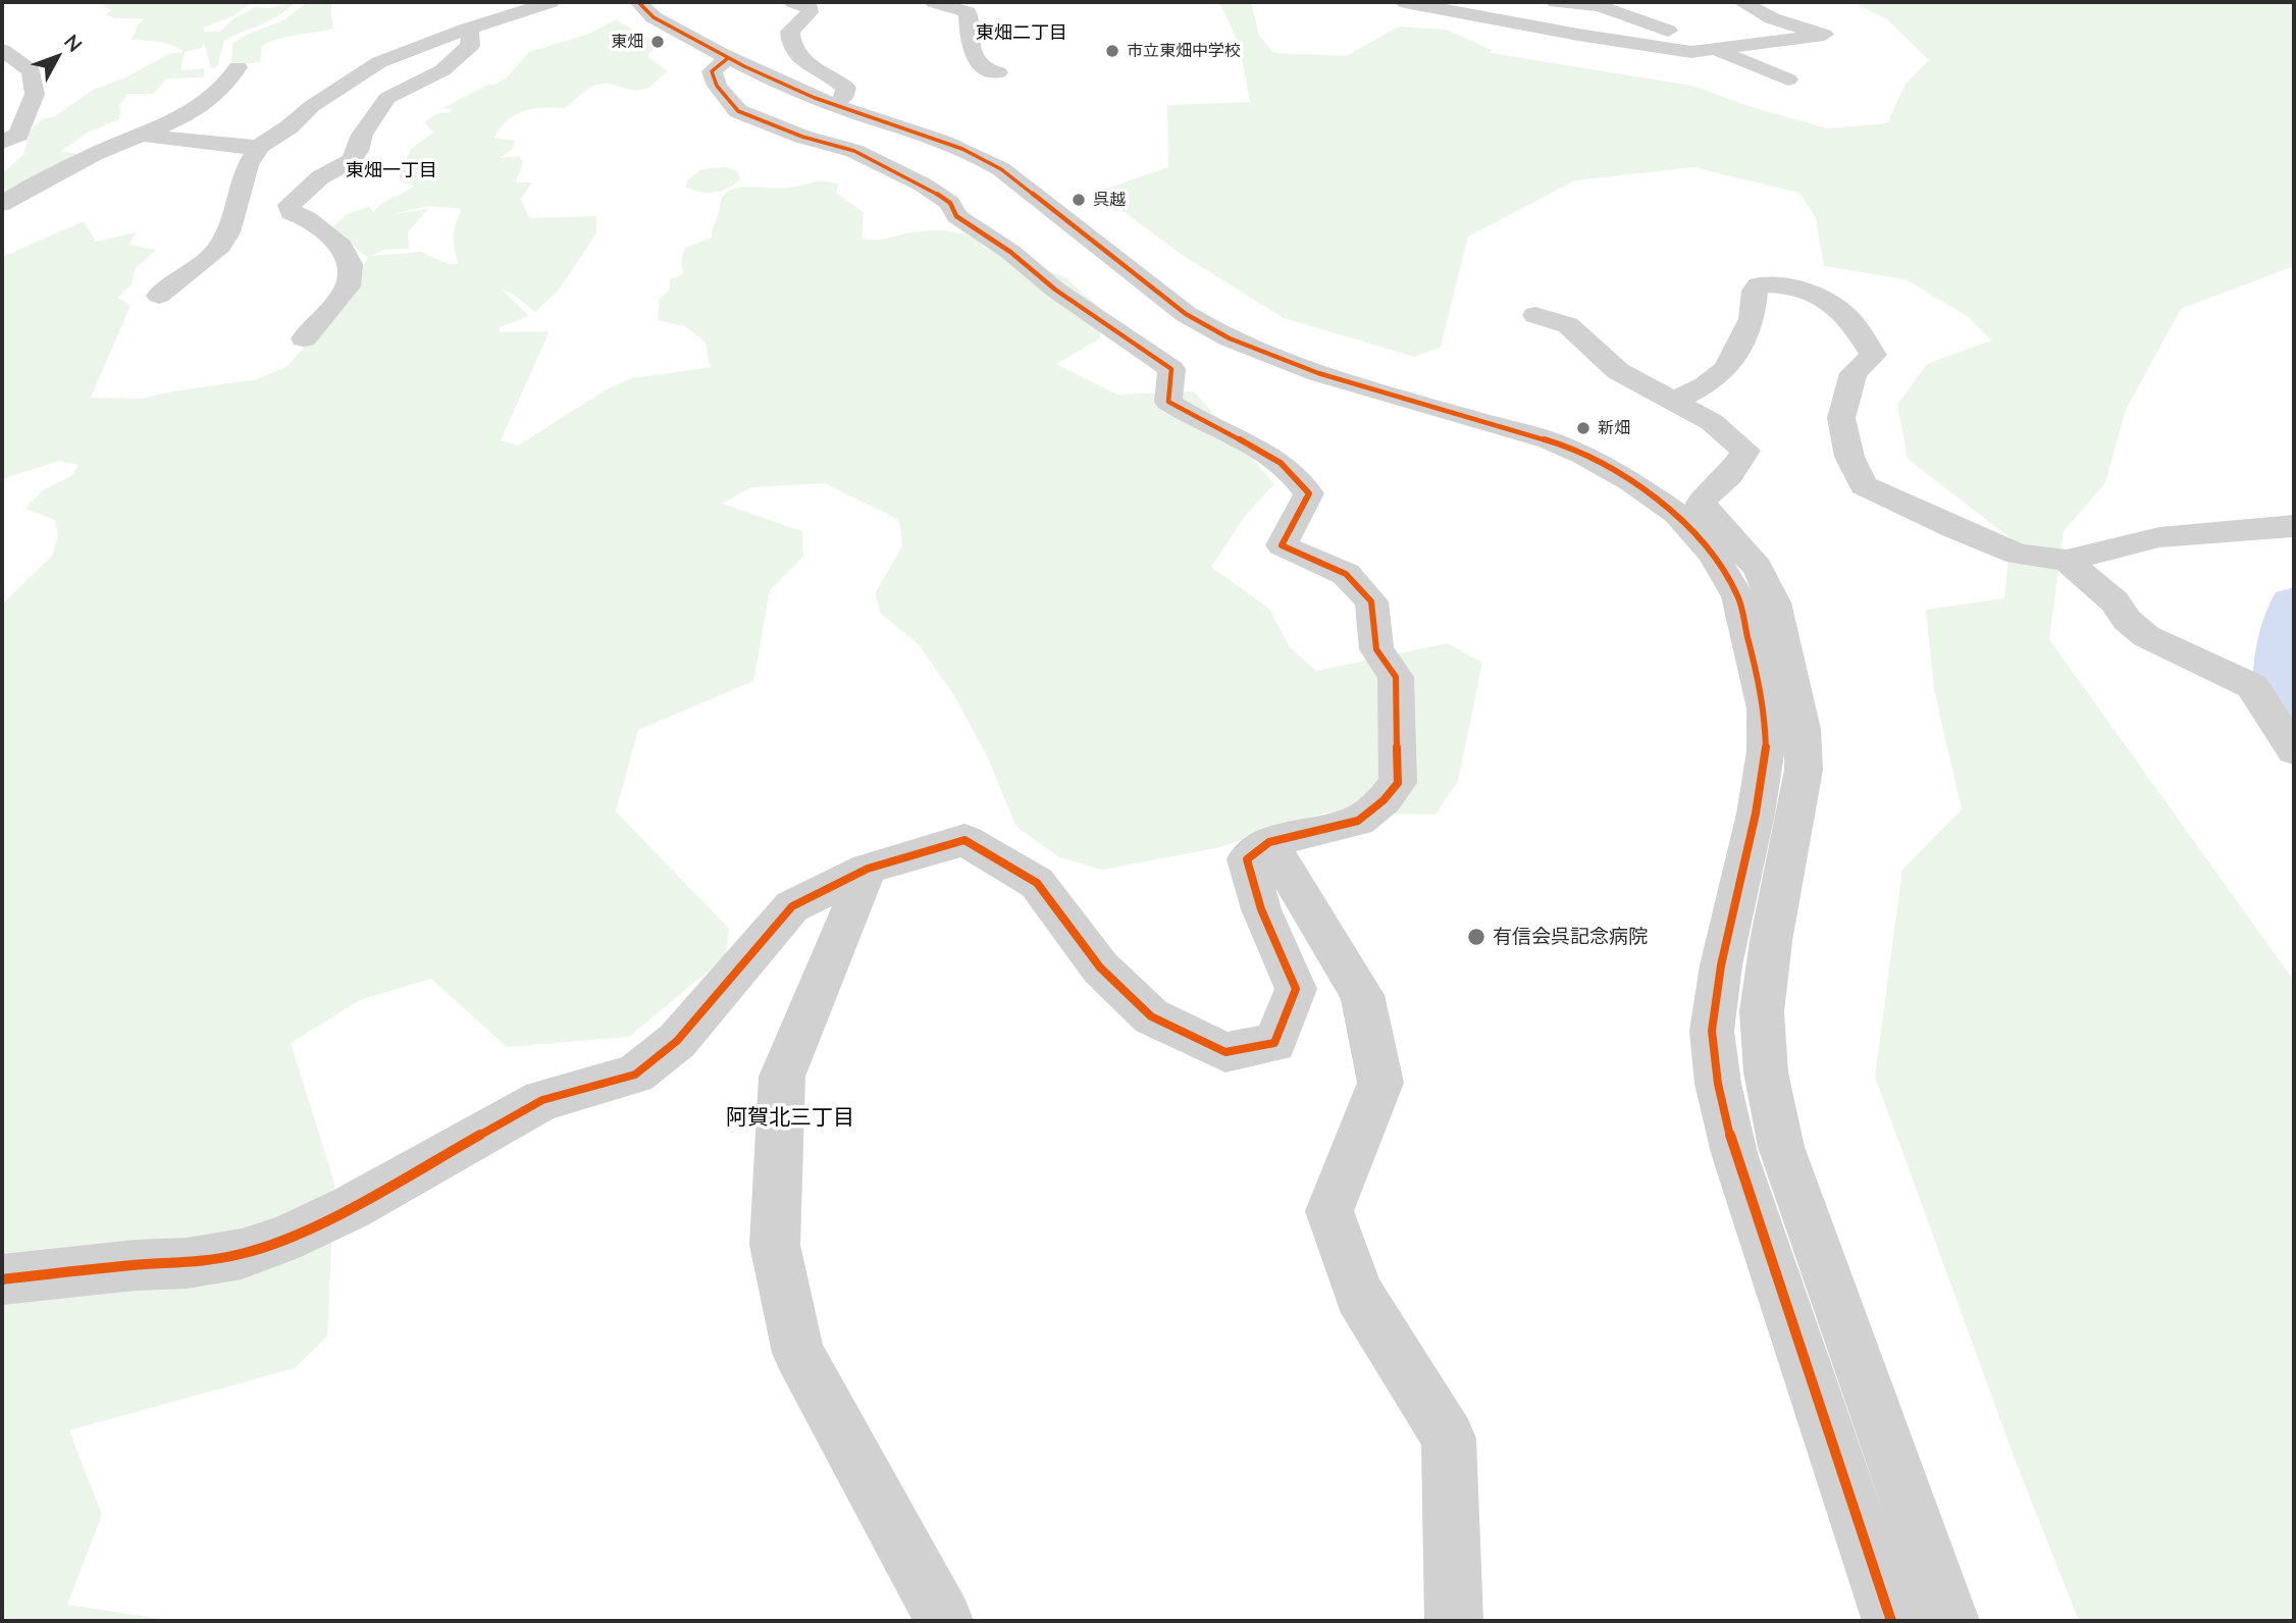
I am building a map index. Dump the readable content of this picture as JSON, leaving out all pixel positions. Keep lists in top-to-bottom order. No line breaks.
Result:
{"districts":["東畑二丁目","東畑一丁目","阿賀北三丁目"],"places":["東畑","市立東畑中学校","呉越","新畑","有信会呉記念病院"],"north":"top right"}
